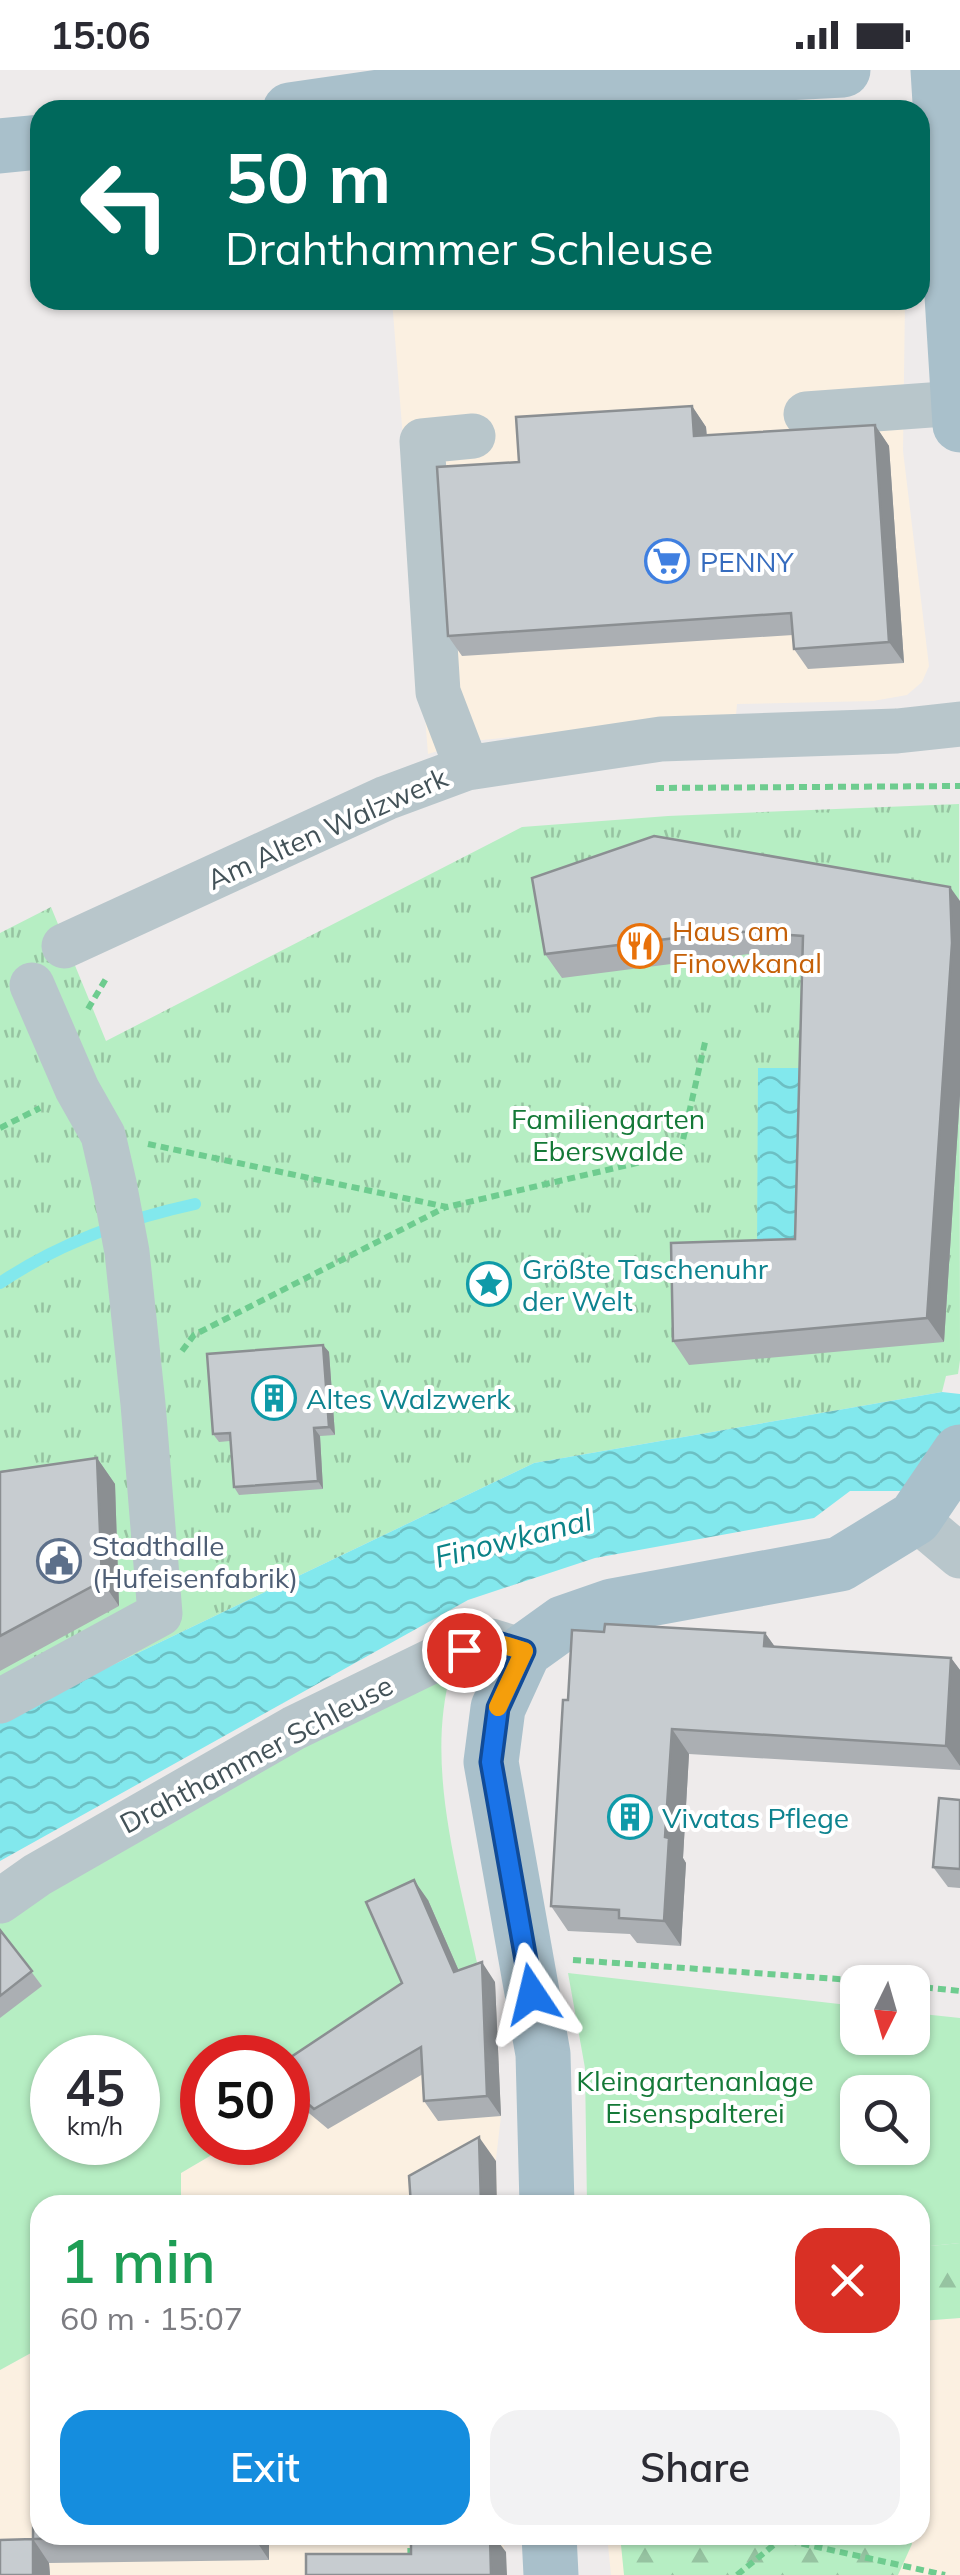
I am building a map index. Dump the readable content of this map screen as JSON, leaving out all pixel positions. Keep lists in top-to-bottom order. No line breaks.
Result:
{"streets":{"lane":["Am Alten Walzwerk","Drahthammer Schleuse"]},"water":["Finowkanal"],"parks":["Familiengarten Eberswalde","Kleingartenanlage Eisenspalterei"],"places":{"supermarket":["PENNY"],"restaurant":["Haus am Finowkanal"],"place":["Größte Taschenuhr der Welt"],"building":["Altes Walzwerk","Vivatas Pflege"],"public building":["Stadthalle (Hufeisenfabrik)"]},"north":"bottom","page":{"status":"15:06","turn":["50 m","Drahthammer Schleuse"],"speed":"45 km/h","limit":"50","heading":["1 min","60 m · 15:07"],"buttons":["Exit","Share"]}}
